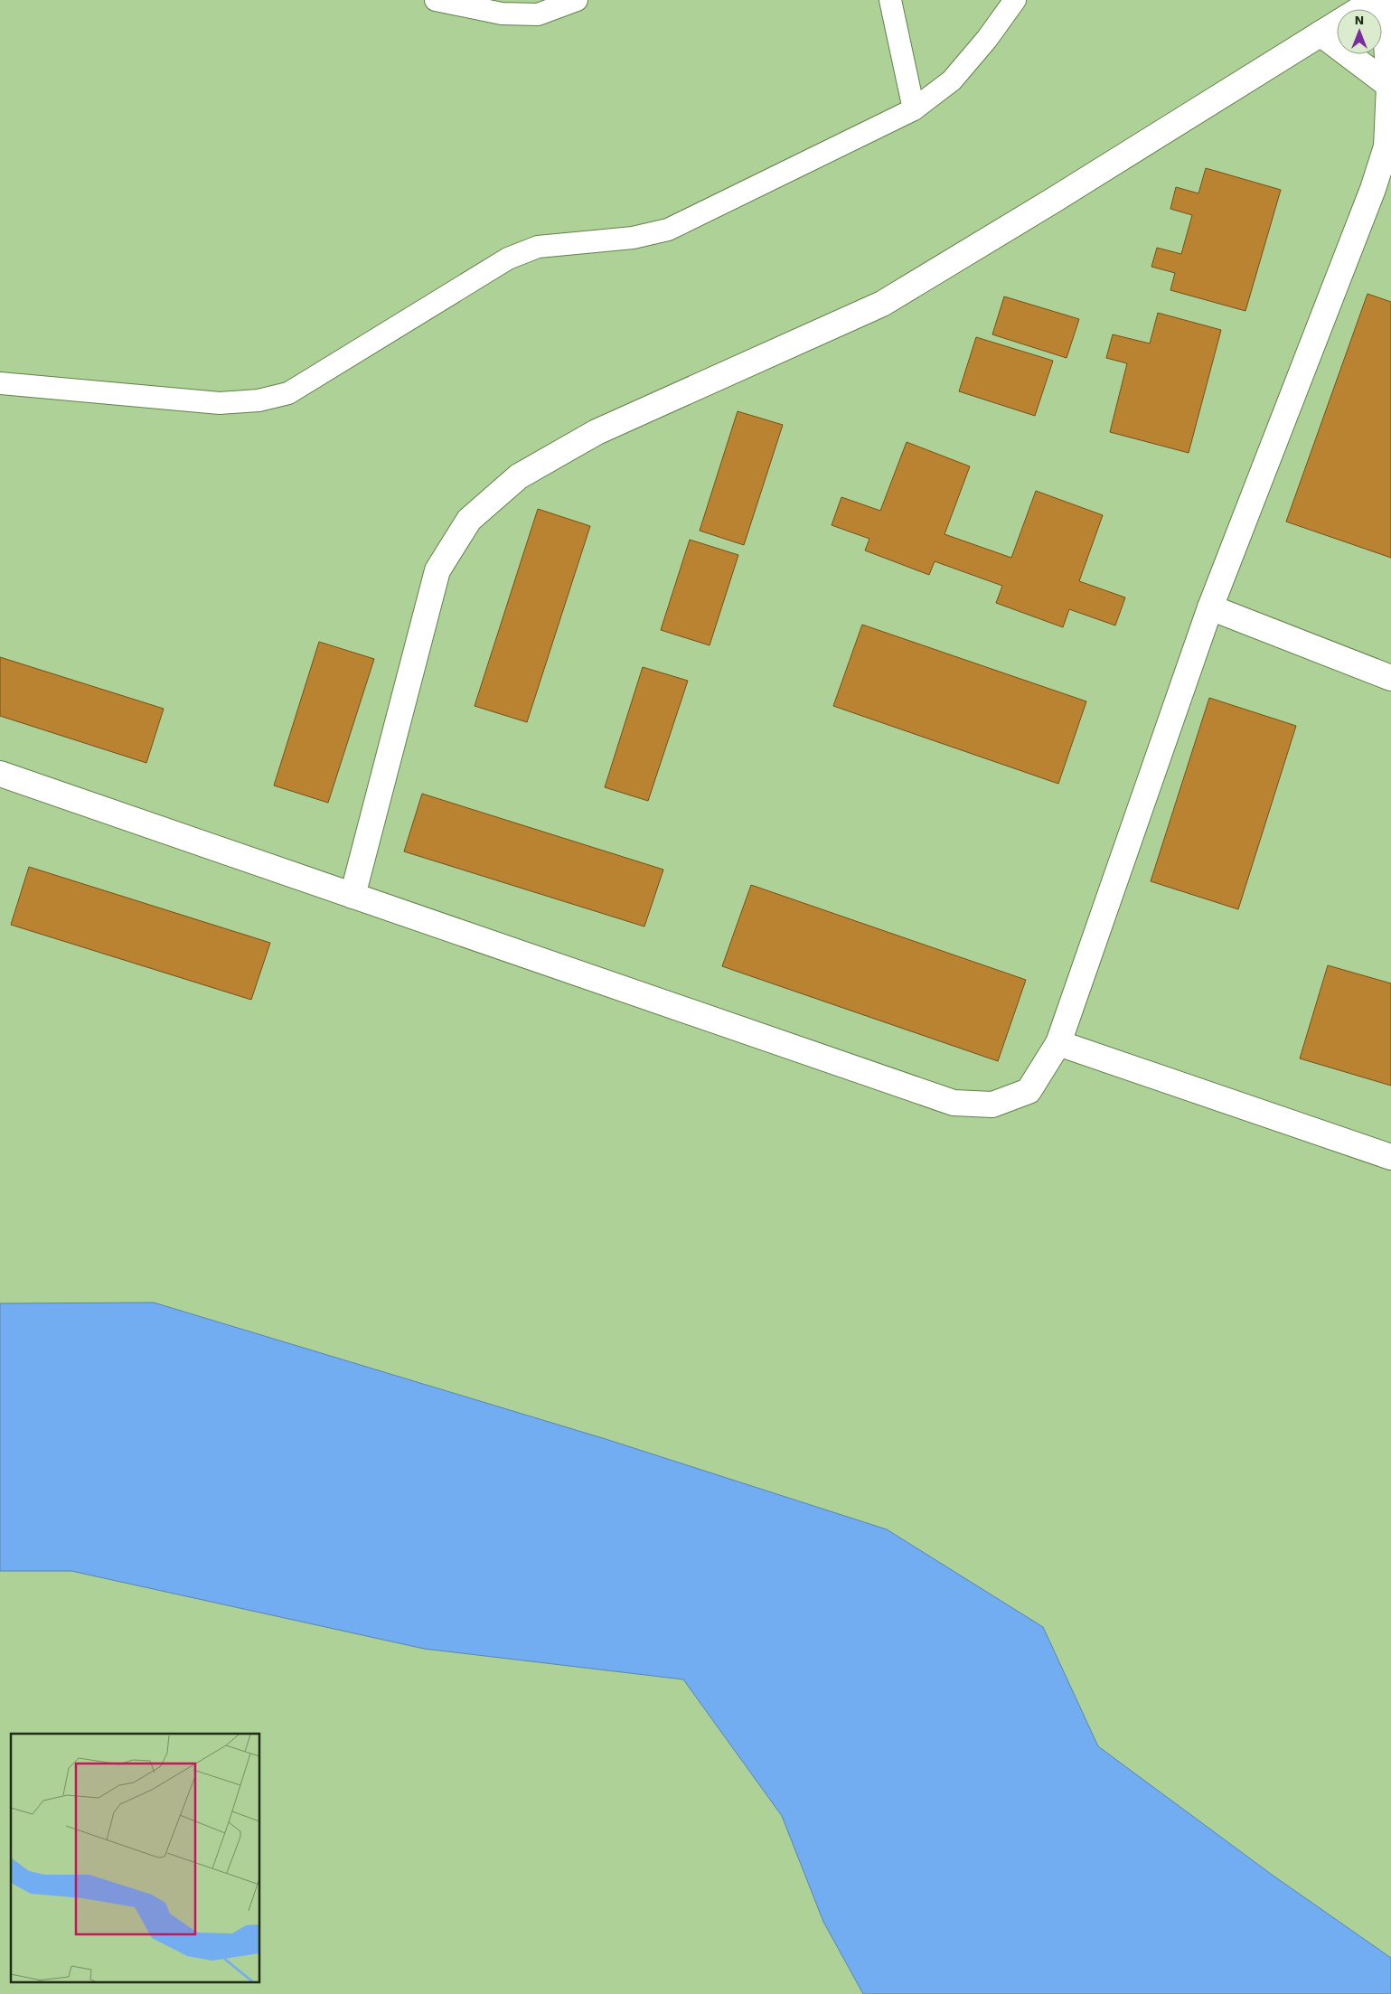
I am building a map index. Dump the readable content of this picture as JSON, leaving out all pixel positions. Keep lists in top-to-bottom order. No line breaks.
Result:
{"north":"top"}
